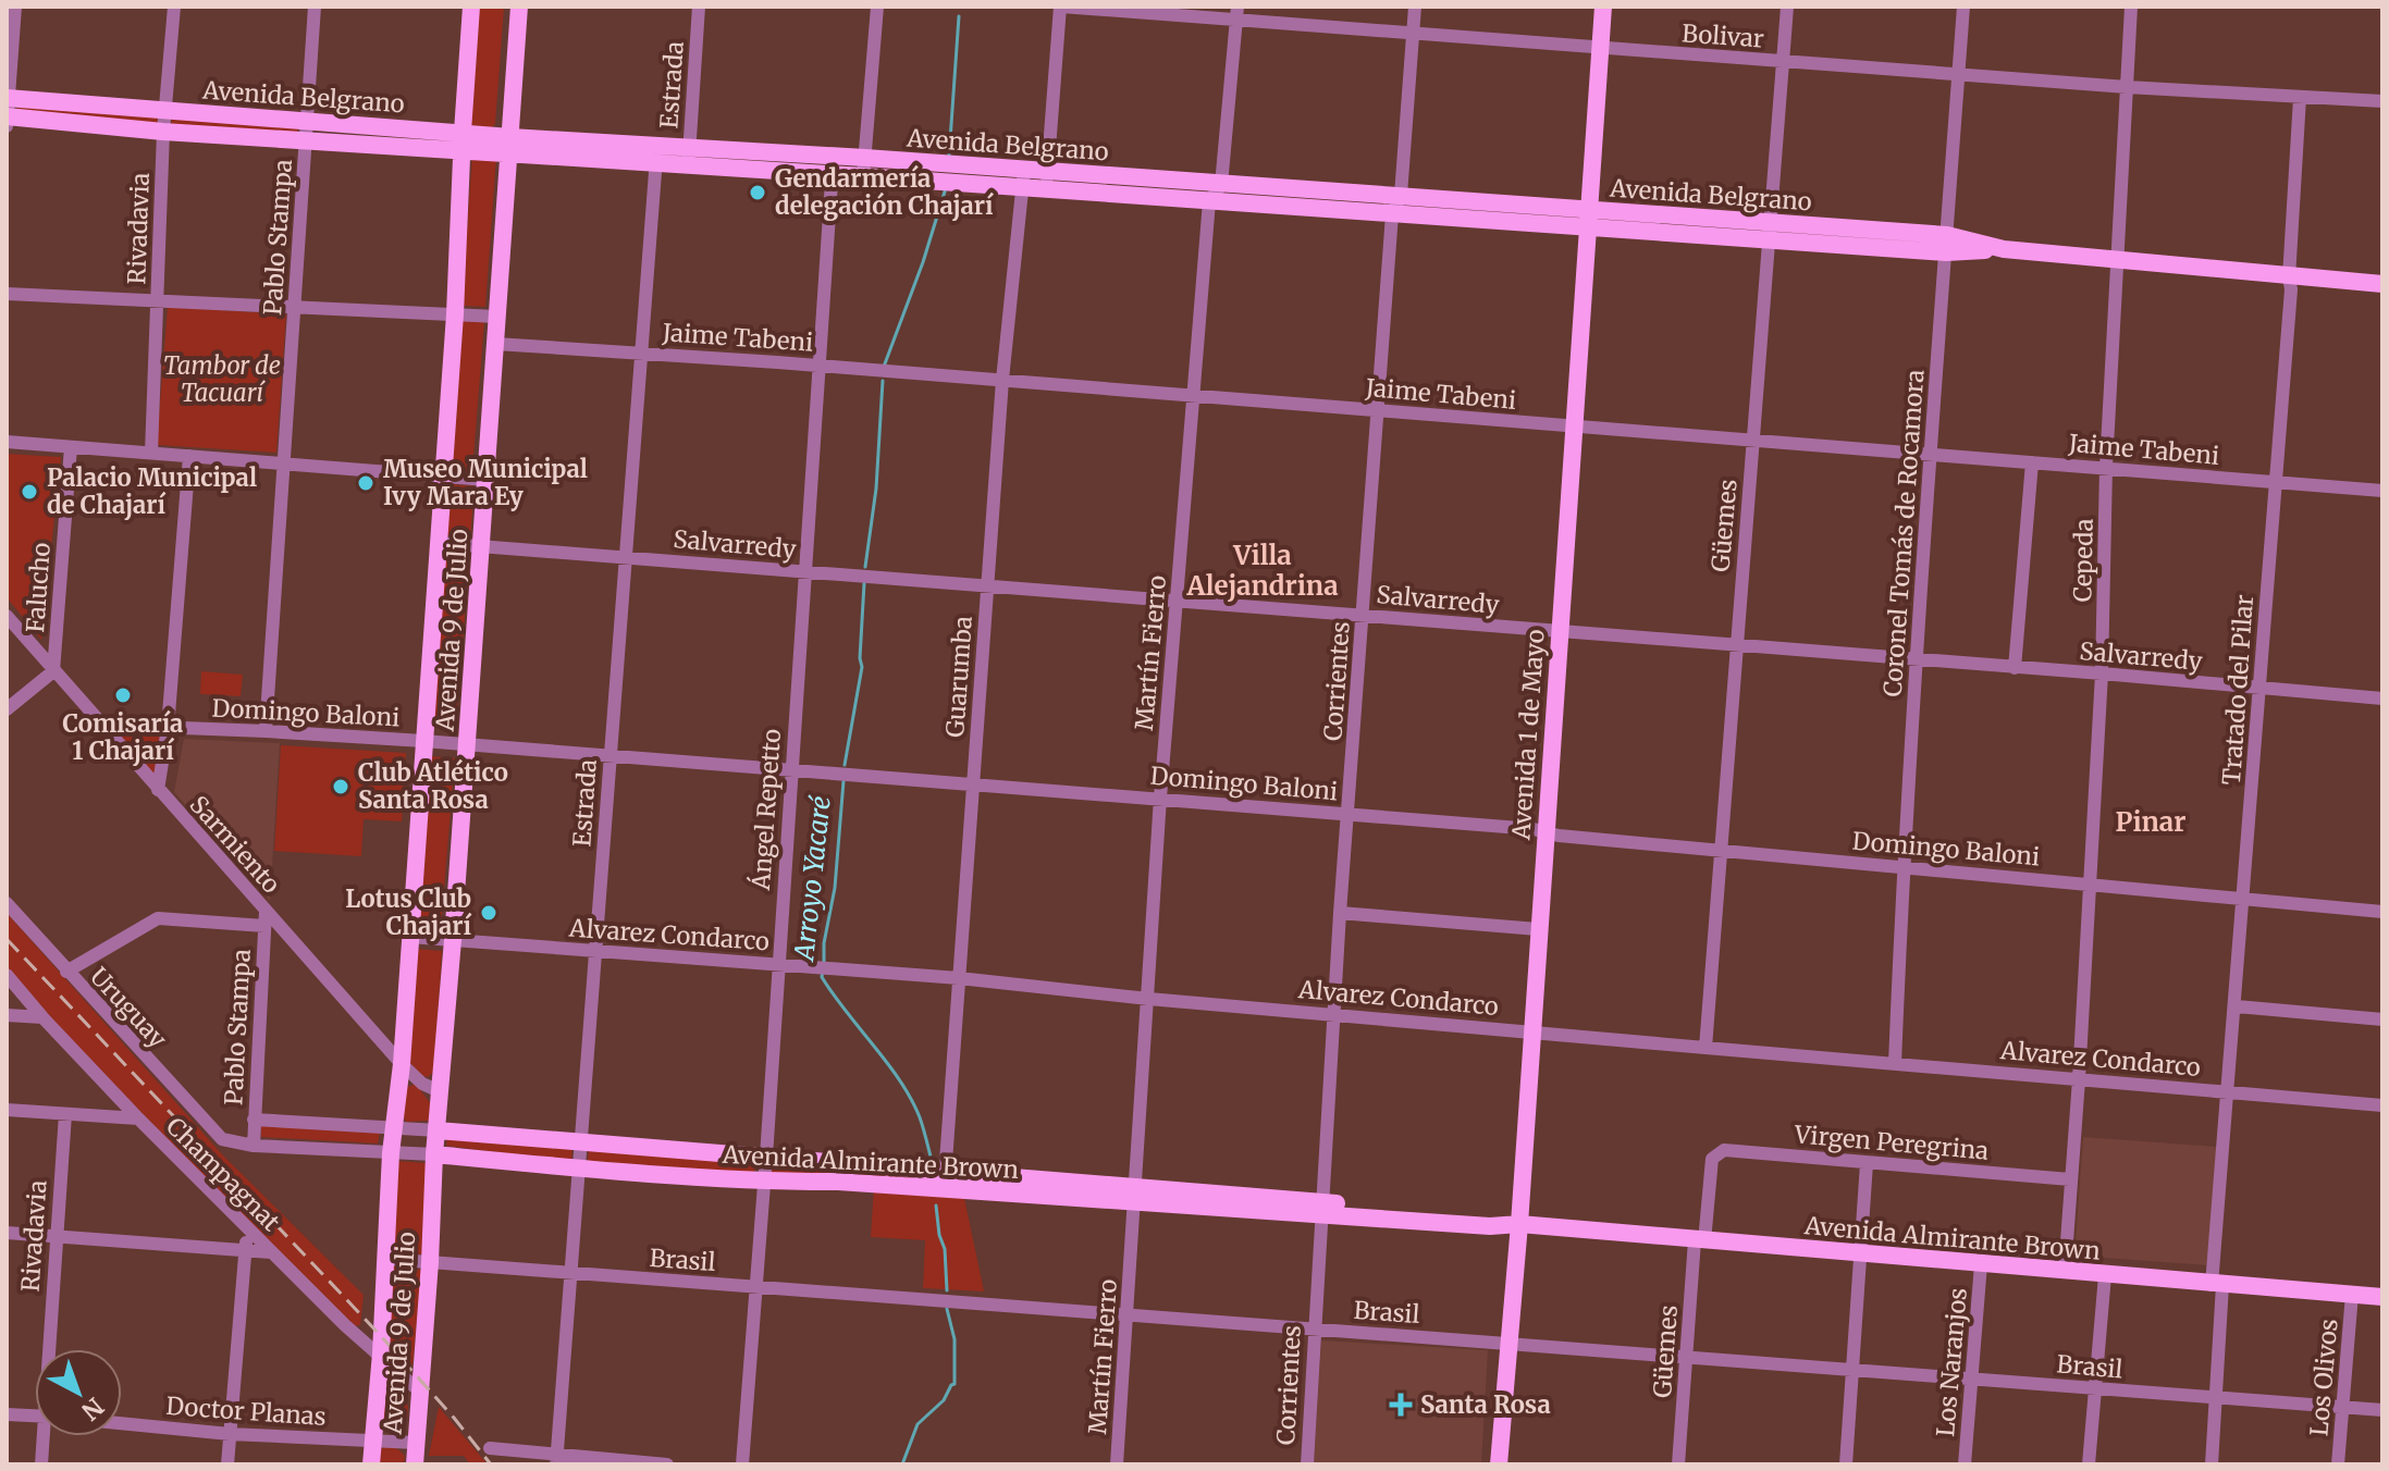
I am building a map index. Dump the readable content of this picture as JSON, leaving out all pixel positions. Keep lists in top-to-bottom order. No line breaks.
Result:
{"streets":{"main road":["Avenida Belgrano","Avenida 9 de Julio","Avenida 1 de Mayo","Avenida Almirante Brown"],"street":["Bolivar","Estrada","Rivadavia","Pablo Stampa","Jaime Tabeni","Güemes","Coronel Tomás de Rocamora","Salvarredy","Cepeda","Falucho","Martín Fierro","Guarumba","Corrientes","Tratado del Pilar","Domingo Baloni","Ángel Repetto","Sarmiento","Alvarez Condarco","Uruguay","Virgen Peregrina","Champagnat","Brasil","Los Naranjos","Los Olivos","Doctor Planas"]},"crossings":[["Bolivar","Güemes"],["Bolivar","Coronel Tomás de Rocamora"],["Bolivar","Cepeda"],["Bolivar","Corrientes"],["Bolivar","Tratado del Pilar"],["Bolivar","Avenida 1 de Mayo"],["Estrada","Avenida Belgrano"],["Estrada","Jaime Tabeni"],["Estrada","Salvarredy"],["Estrada","Domingo Baloni"],["Estrada","Alvarez Condarco"],["Estrada","Avenida Almirante Brown"],["Estrada","Brasil"],["Avenida Belgrano","Rivadavia"],["Avenida Belgrano","Pablo Stampa"],["Avenida Belgrano","Güemes"],["Avenida Belgrano","Coronel Tomás de Rocamora"],["Avenida Belgrano","Cepeda"],["Avenida Belgrano","Avenida 9 de Julio"],["Avenida Belgrano","Martín Fierro"],["Avenida Belgrano","Guarumba"],["Avenida Belgrano","Corrientes"],["Avenida Belgrano","Tratado del Pilar"],["Avenida Belgrano","Avenida 1 de Mayo"],["Avenida Belgrano","Ángel Repetto"],["Pablo Stampa","Domingo Baloni"],["Pablo Stampa","Sarmiento"],["Pablo Stampa","Avenida Almirante Brown"],["Jaime Tabeni","Güemes"],["Jaime Tabeni","Coronel Tomás de Rocamora"],["Jaime Tabeni","Cepeda"],["Jaime Tabeni","Avenida 9 de Julio"],["Jaime Tabeni","Martín Fierro"],["Jaime Tabeni","Guarumba"],["Jaime Tabeni","Corrientes"],["Jaime Tabeni","Tratado del Pilar"],["Jaime Tabeni","Avenida 1 de Mayo"],["Jaime Tabeni","Ángel Repetto"],["Güemes","Salvarredy"],["Güemes","Domingo Baloni"],["Güemes","Alvarez Condarco"],["Güemes","Virgen Peregrina"],["Güemes","Avenida Almirante Brown"],["Güemes","Brasil"],["Coronel Tomás de Rocamora","Salvarredy"],["Coronel Tomás de Rocamora","Domingo Baloni"],["Coronel Tomás de Rocamora","Alvarez Condarco"],["Salvarredy","Cepeda"],["Salvarredy","Avenida 9 de Julio"],["Salvarredy","Martín Fierro"],["Salvarredy","Guarumba"],["Salvarredy","Corrientes"],["Salvarredy","Tratado del Pilar"],["Salvarredy","Avenida 1 de Mayo"],["Salvarredy","Ángel Repetto"],["Cepeda","Domingo Baloni"],["Cepeda","Alvarez Condarco"],["Cepeda","Virgen Peregrina"],["Cepeda","Avenida Almirante Brown"],["Falucho","Sarmiento"],["Avenida 9 de Julio","Domingo Baloni"],["Avenida 9 de Julio","Sarmiento"],["Avenida 9 de Julio","Alvarez Condarco"],["Avenida 9 de Julio","Avenida Almirante Brown"],["Avenida 9 de Julio","Champagnat"],["Avenida 9 de Julio","Brasil"],["Avenida 9 de Julio","Doctor Planas"],["Martín Fierro","Domingo Baloni"],["Martín Fierro","Alvarez Condarco"],["Martín Fierro","Avenida Almirante Brown"],["Martín Fierro","Brasil"],["Guarumba","Domingo Baloni"],["Guarumba","Alvarez Condarco"],["Guarumba","Avenida Almirante Brown"],["Corrientes","Domingo Baloni"],["Corrientes","Alvarez Condarco"],["Corrientes","Avenida Almirante Brown"],["Corrientes","Brasil"],["Tratado del Pilar","Domingo Baloni"],["Tratado del Pilar","Alvarez Condarco"],["Tratado del Pilar","Avenida Almirante Brown"],["Tratado del Pilar","Brasil"],["Domingo Baloni","Avenida 1 de Mayo"],["Domingo Baloni","Ángel Repetto"],["Domingo Baloni","Sarmiento"],["Avenida 1 de Mayo","Alvarez Condarco"],["Avenida 1 de Mayo","Avenida Almirante Brown"],["Avenida 1 de Mayo","Brasil"],["Ángel Repetto","Alvarez Condarco"],["Ángel Repetto","Avenida Almirante Brown"],["Ángel Repetto","Brasil"],["Uruguay","Avenida Almirante Brown"],["Avenida Almirante Brown","Los Naranjos"],["Avenida Almirante Brown","Los Olivos"],["Brasil","Los Naranjos"],["Brasil","Los Olivos"]],"districts":["Villa Alejandrina","Pinar"],"water":["Arroyo Yacaré"],"parks":["Tambor de Tacuarí"],"places":{"other":["Gendarmería delegación Chajarí","Museo Municipal Ivy Mara Ey","Palacio Municipal de Chajarí","Comisaría 1 Chajarí","Club Atlético Santa Rosa","Lotus Club Chajarí"],"health":["Santa Rosa"]},"north":"bottom right"}
